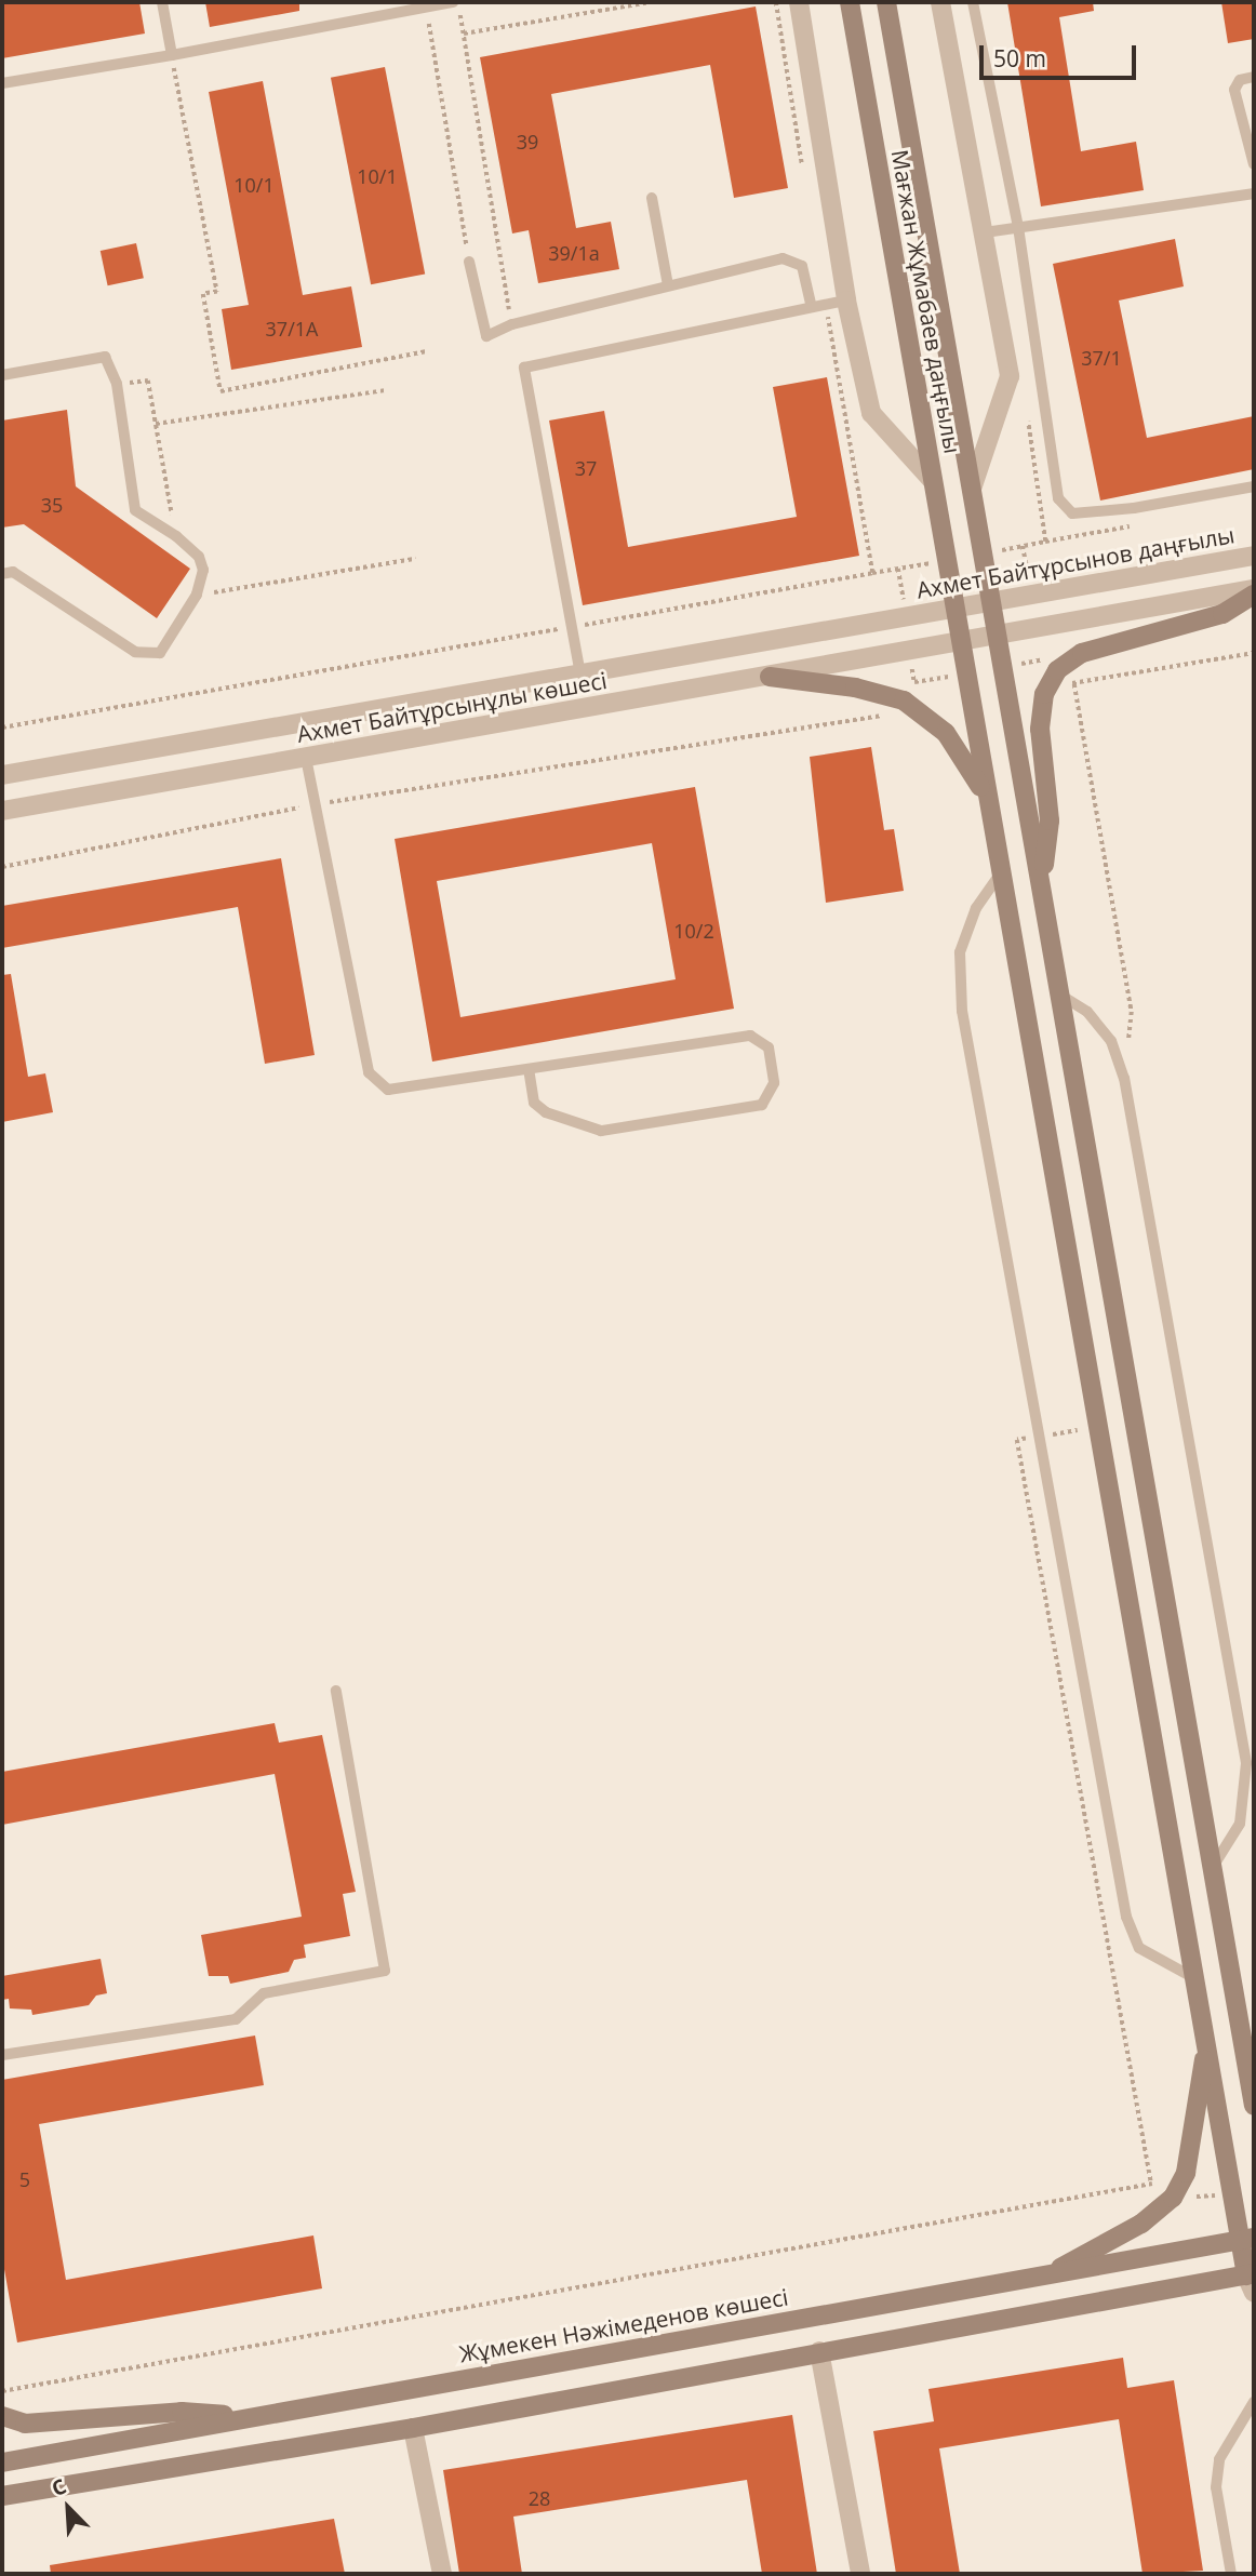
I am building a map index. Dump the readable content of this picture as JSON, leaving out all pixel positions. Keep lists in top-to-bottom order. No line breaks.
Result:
{"streets":{"main road":["Мағжан Жұмабаев даңғылы","Жұмекен Нәжімеденов көшесі"],"street":["Ахмет Байтұрсынов даңғылы","Ахмет Байтұрсынұлы көшесі"]},"crossings":[["Мағжан Жұмабаев даңғылы","Ахмет Байтұрсынов даңғылы"],["Мағжан Жұмабаев даңғылы","Жұмекен Нәжімеденов көшесі"],["Ахмет Байтұрсынов даңғылы","Ахмет Байтұрсынұлы көшесі"]],"house_numbers":["39","10/1","10/1","39/1а","37/1А","37/1","37","35","10/2","5","28"],"scale_bar":"50 m","north":"top left"}
